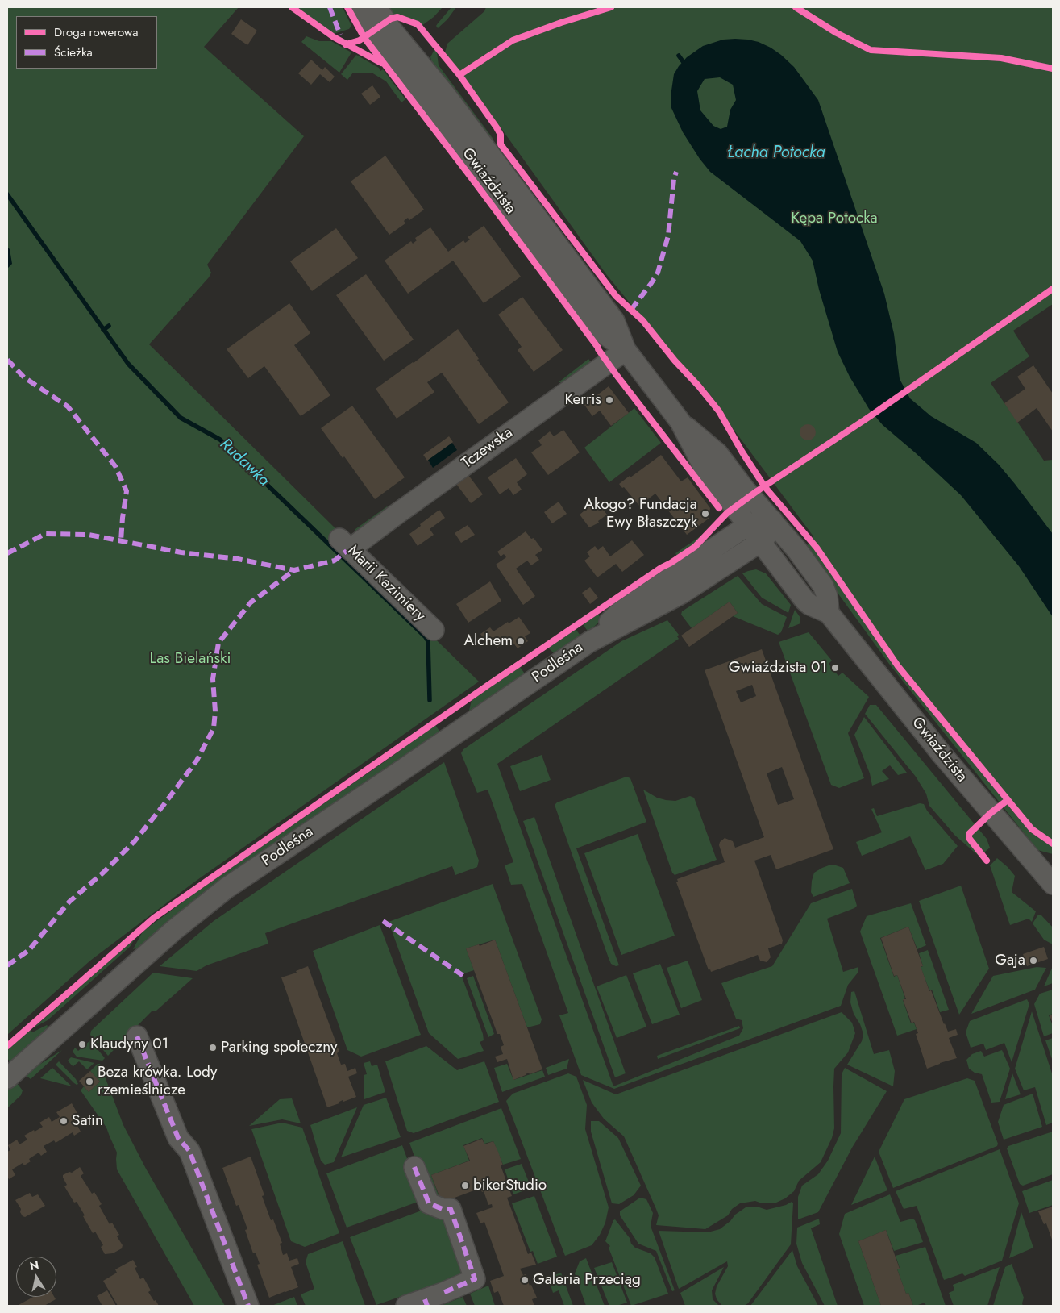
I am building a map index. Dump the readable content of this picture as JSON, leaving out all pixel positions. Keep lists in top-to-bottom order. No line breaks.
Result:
{"streets":{"street":["Gwiaździsta","Tczewska","Marii Kazimiery","Podleśna"]},"crossings":[["Gwiaździsta","Tczewska"],["Gwiaździsta","Podleśna"],["Tczewska","Marii Kazimiery"]],"water":["Łacha Potocka","Rudawka"],"parks":["Kępa Potocka","Las Bielański"],"places":["Kerris","Akogo? Fundacja Ewy Błaszczyk","Alchem","Gwiaździsta 01","Gaja","Klaudyny 01","Parking społeczny","Beza krówka. Lody rzemieślnicze","Satin","bikerStudio","Galeria Przeciąg"],"legend":["Droga rowerowa","Ścieżka"],"north":"top"}
